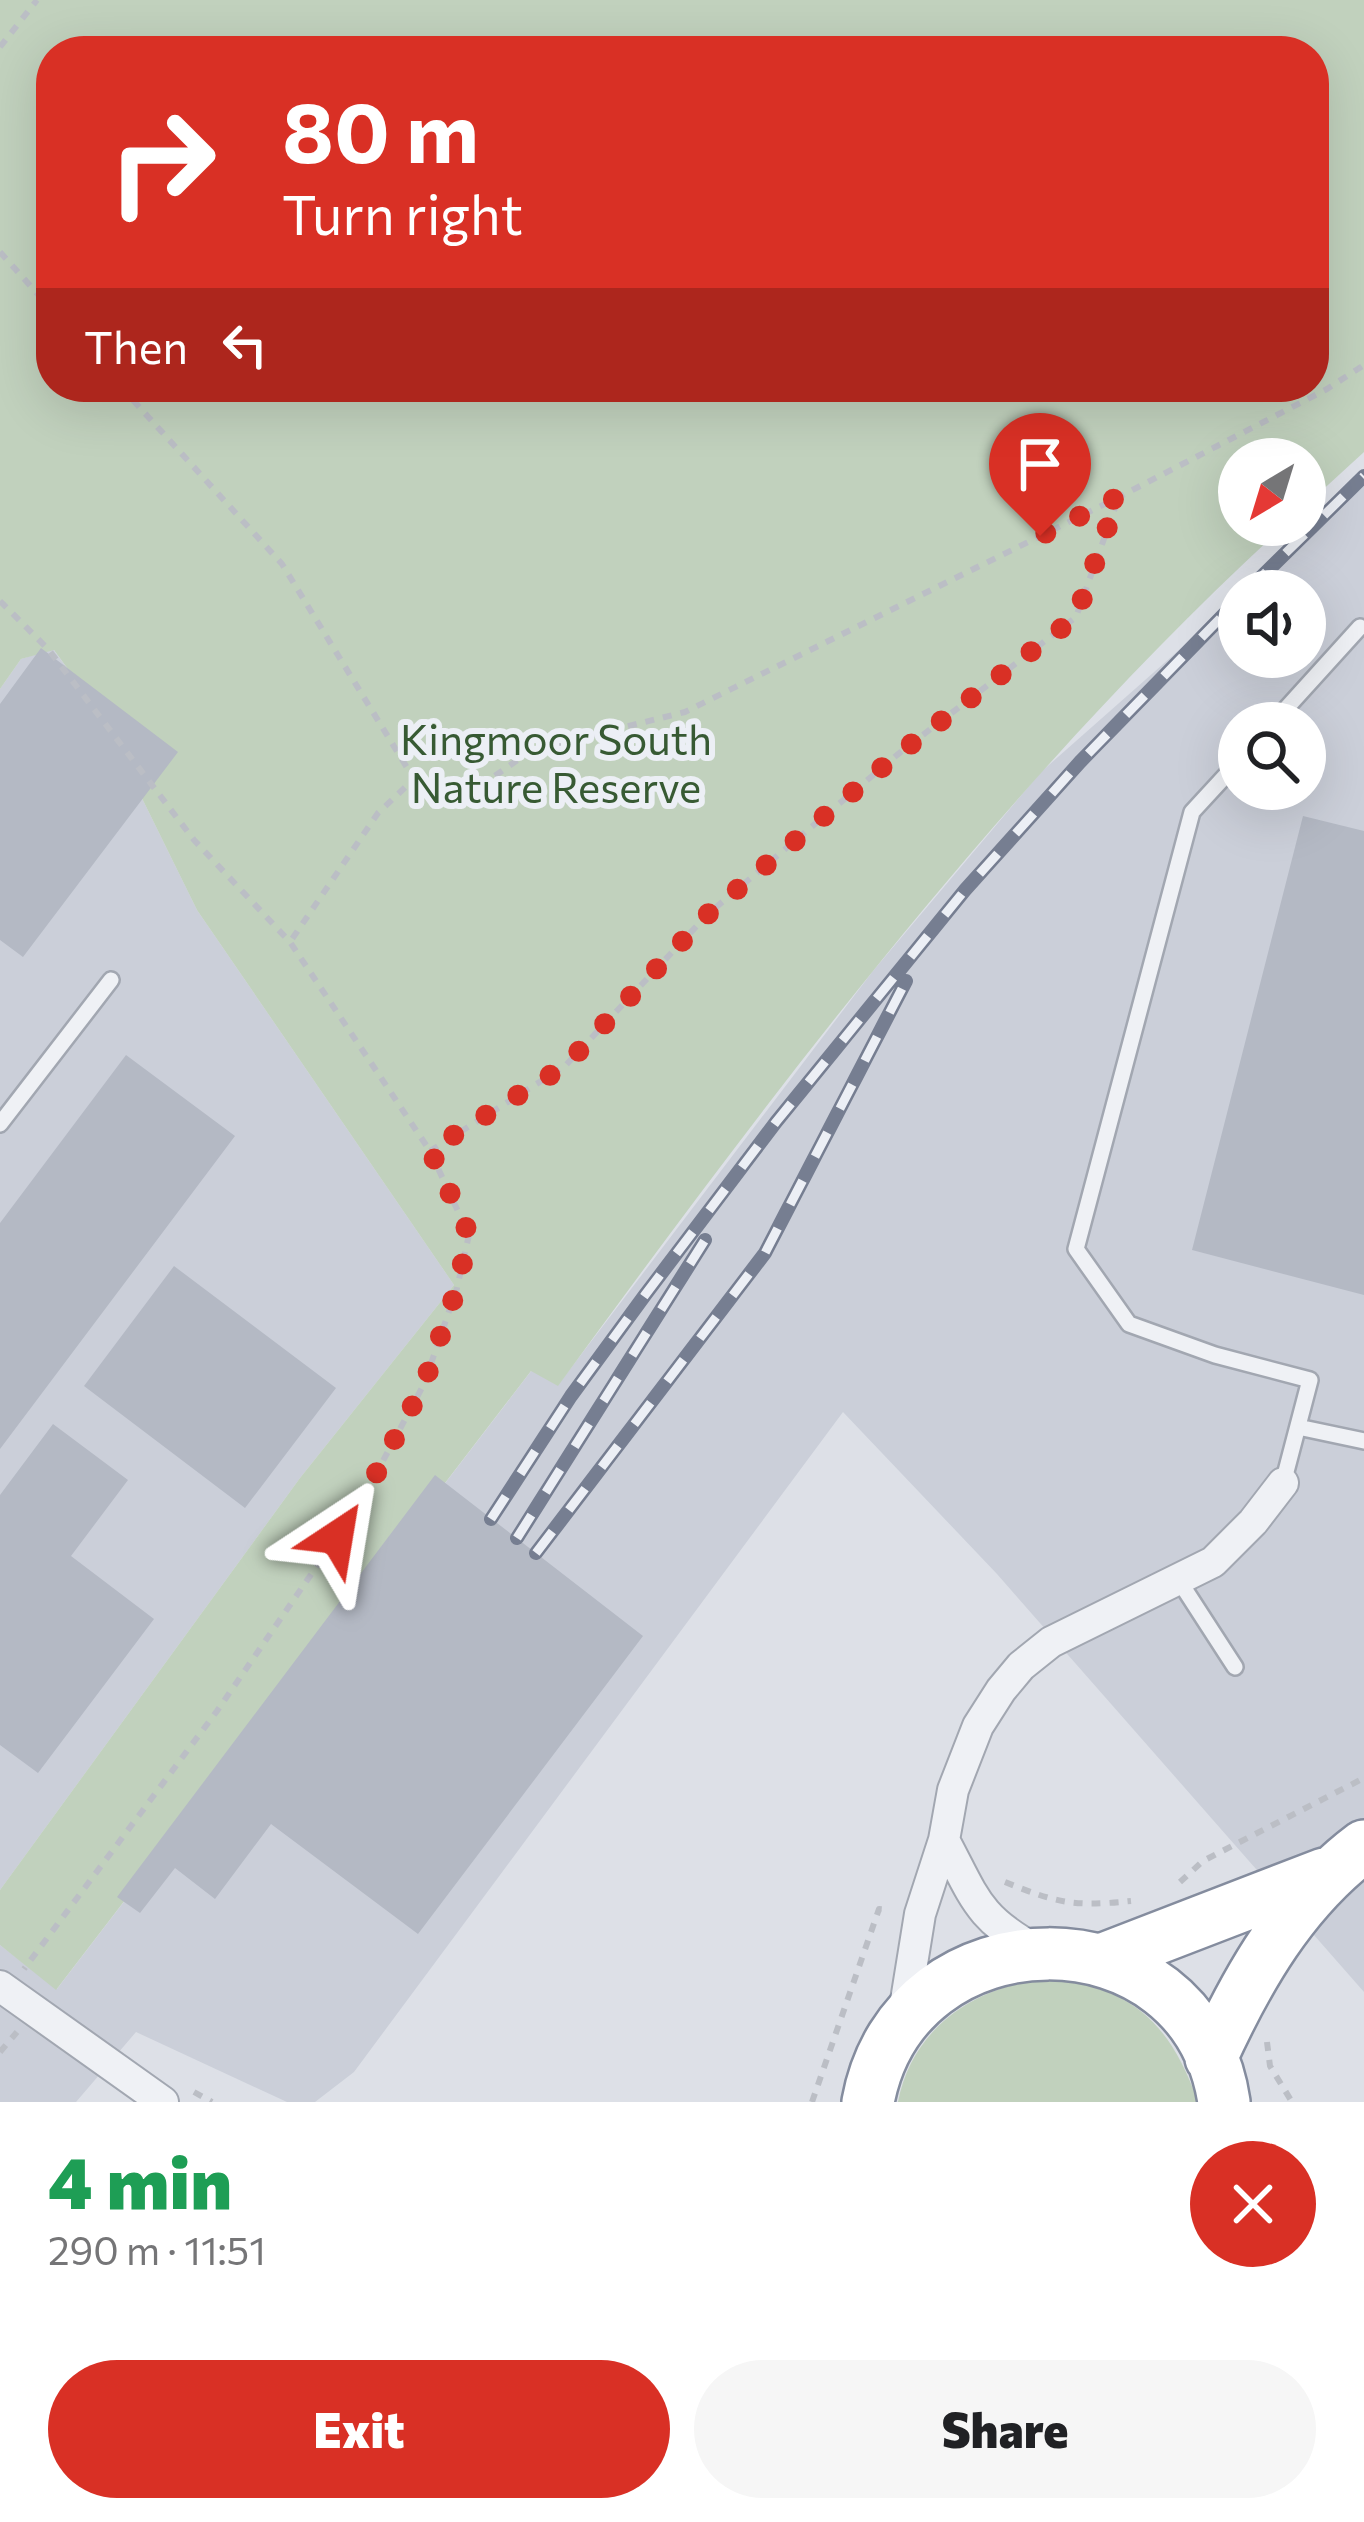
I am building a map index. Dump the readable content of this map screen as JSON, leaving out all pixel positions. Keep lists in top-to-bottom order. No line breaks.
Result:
{"parks":["Kingmoor South Nature Reserve"],"north":"bottom left","page":{"turn":["80 m","Turn right"],"then":"Then","heading":["4 min","290 m · 11:51"],"buttons":["Exit","Share"]}}
